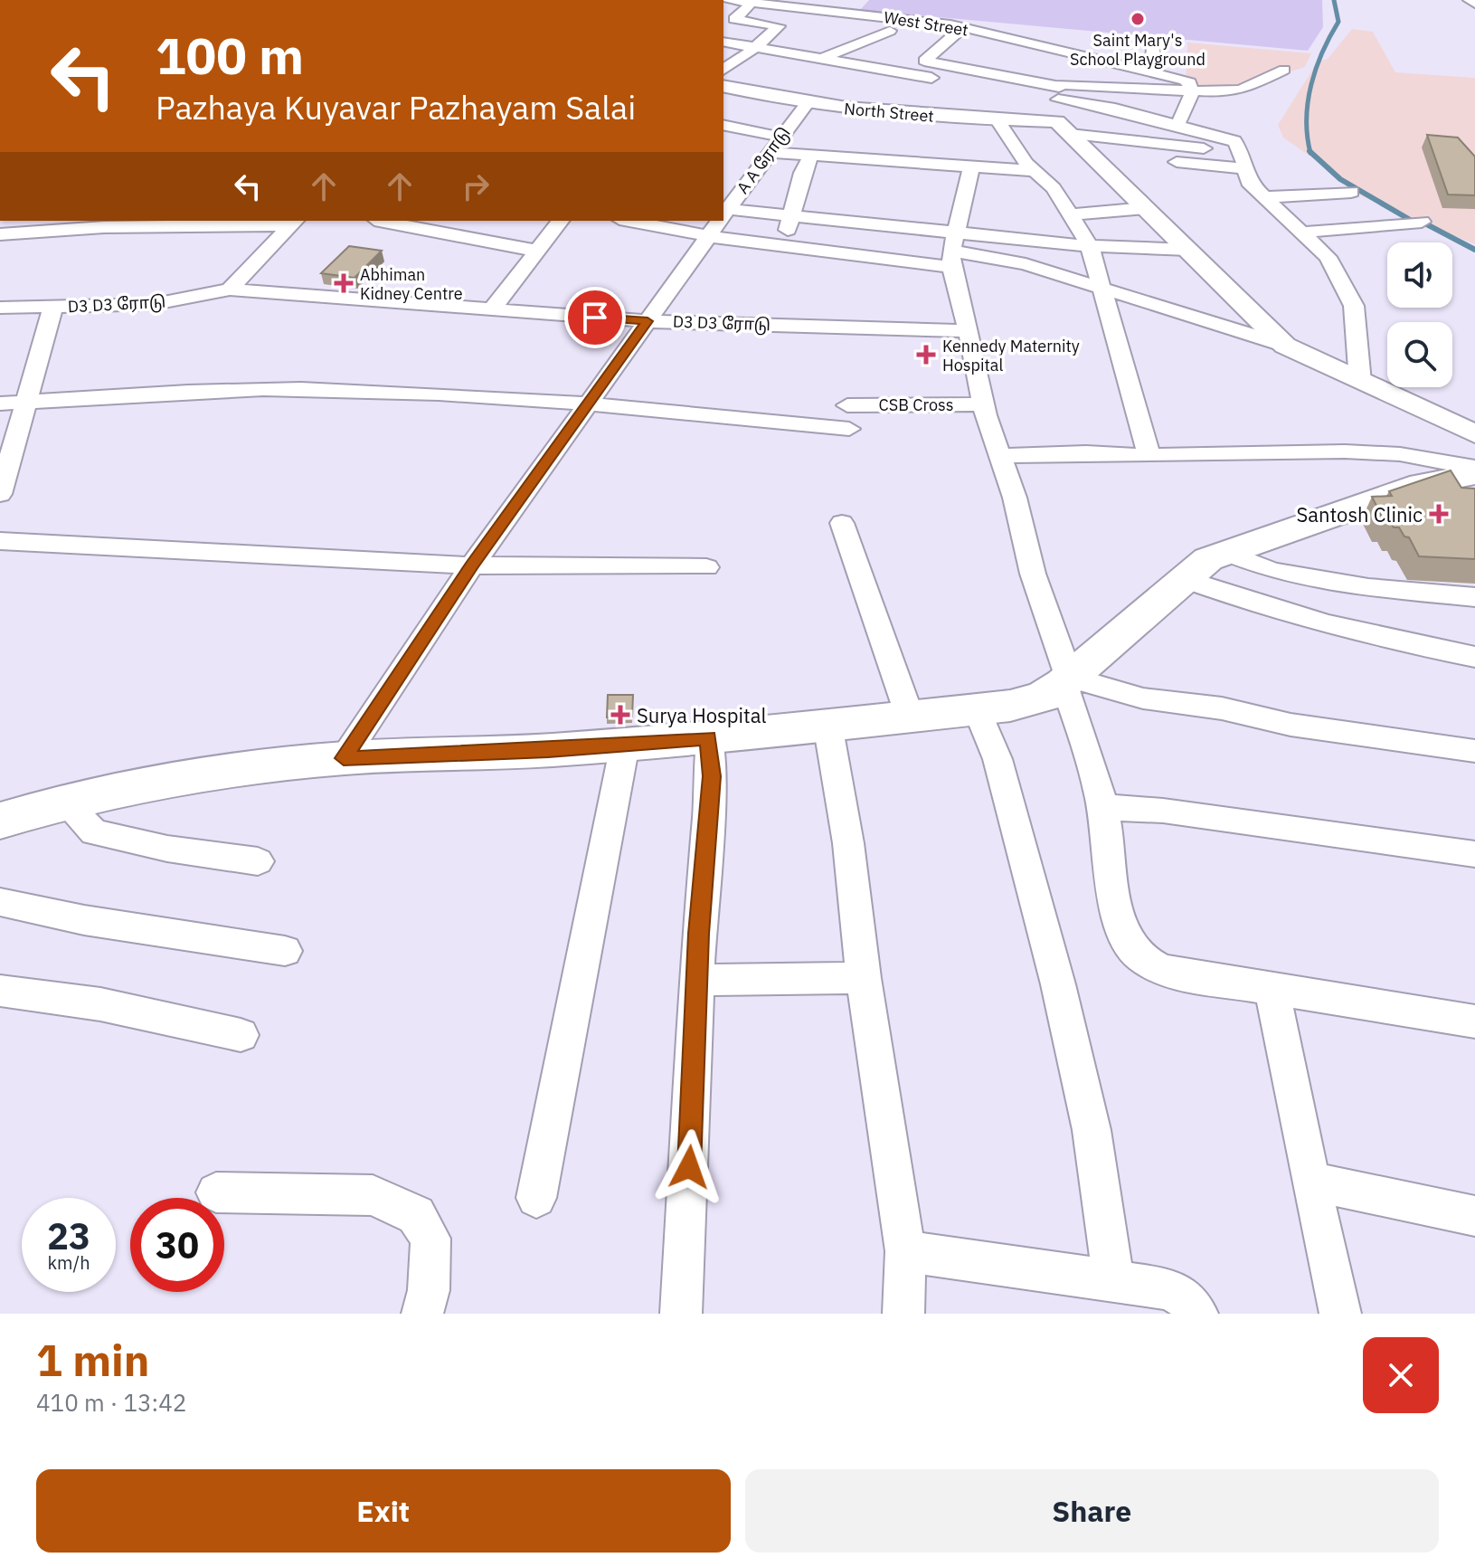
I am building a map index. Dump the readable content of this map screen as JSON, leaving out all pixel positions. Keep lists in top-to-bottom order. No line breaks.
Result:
{"streets":{"street":["West Street","North Street","A A ரோடு","D3 D3 ரோடு","CSB Cross"]},"crossings":[["North Street","A A ரோடு"],["A A ரோடு","D3 D3 ரோடு"]],"places":{"other":["Saint Mary's School Playground"],"health":["Abhiman Kidney Centre","Kennedy Maternity Hospital","Santosh Clinic","Surya Hospital"]},"page":{"turn":["100 m","Pazhaya Kuyavar Pazhayam Salai"],"speed":"23 km/h","limit":"30","heading":["1 min","410 m · 13:42"],"buttons":["Exit","Share"]}}
